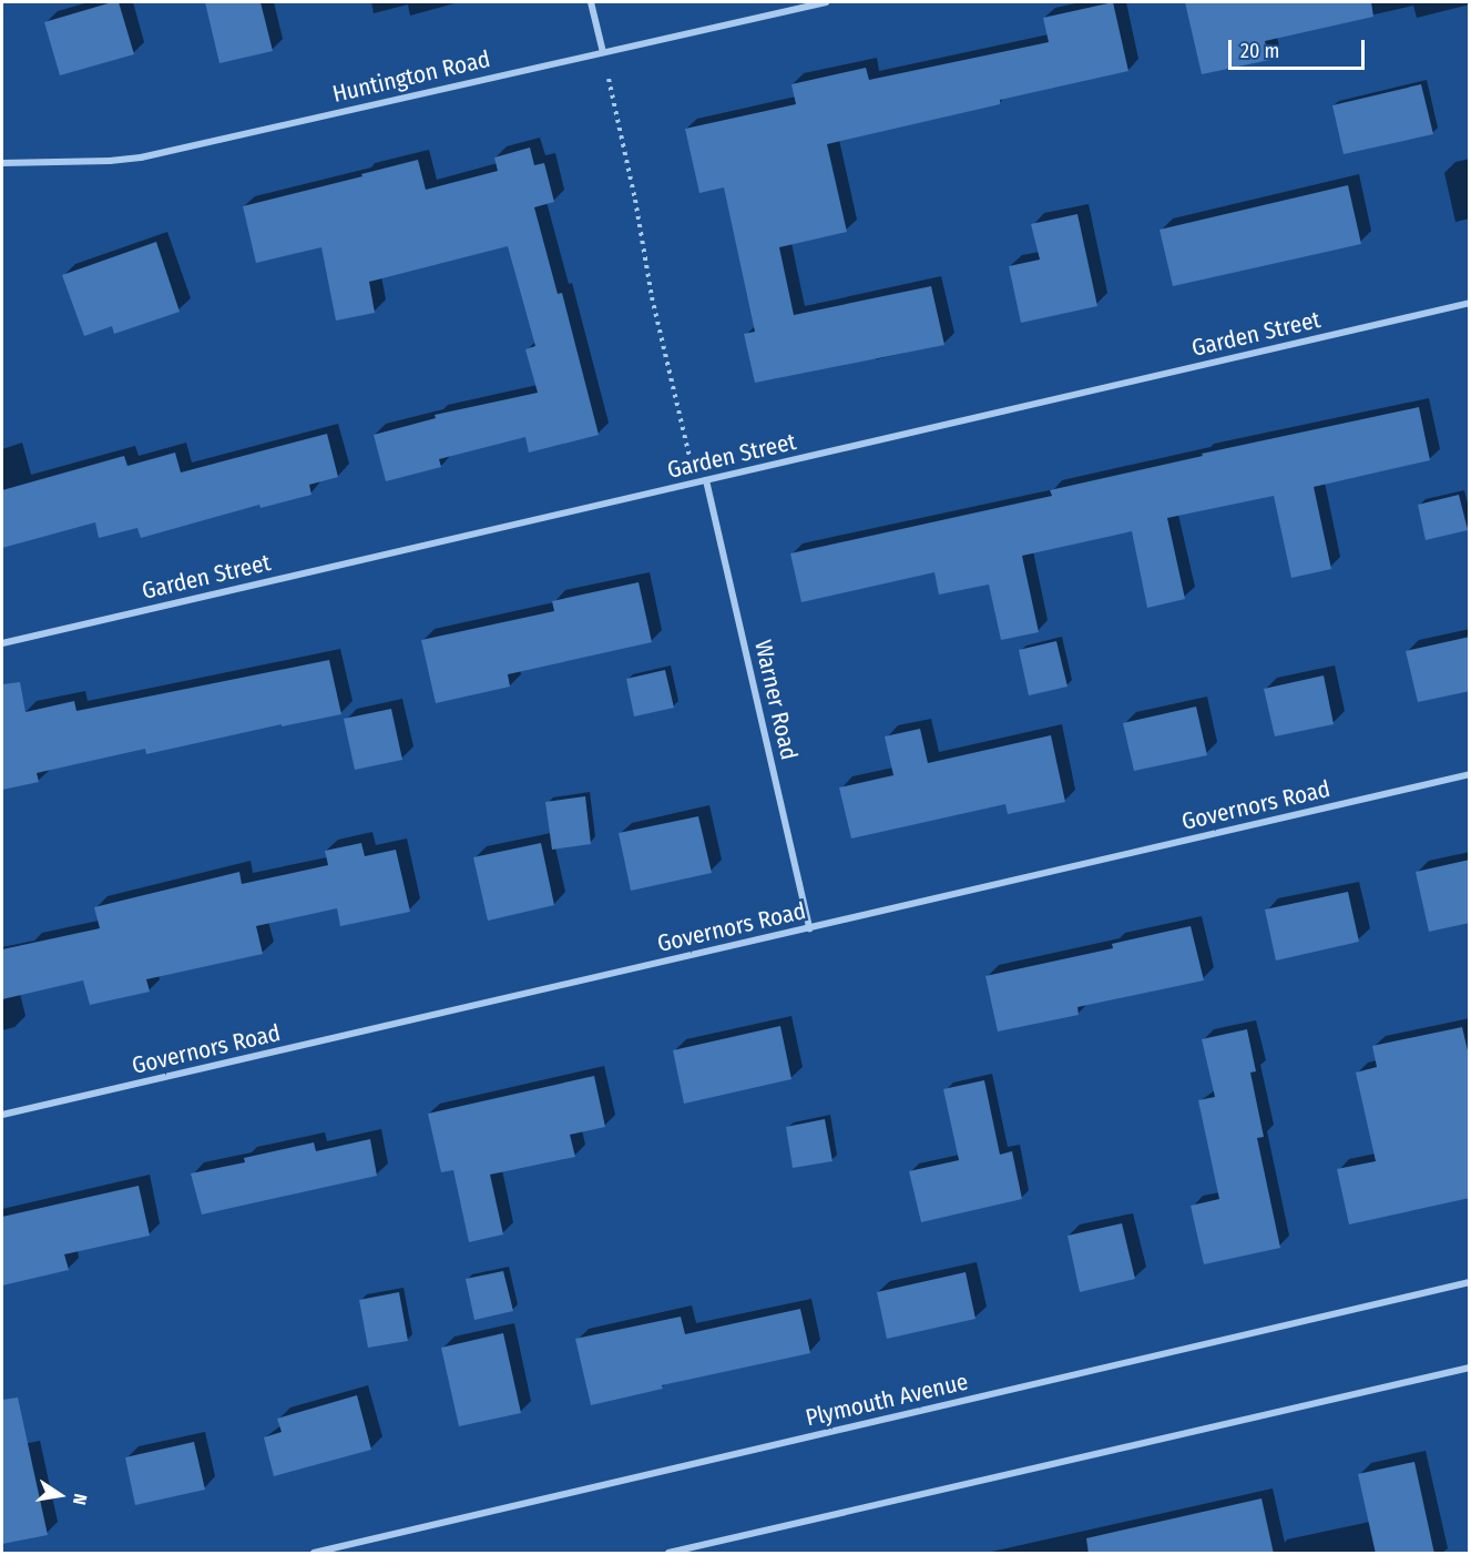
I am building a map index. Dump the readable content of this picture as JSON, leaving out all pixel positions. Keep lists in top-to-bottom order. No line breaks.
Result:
{"streets":{"street":["Huntington Road","Garden Street","Warner Road","Governors Road","Plymouth Avenue"]},"crossings":[["Garden Street","Warner Road"],["Warner Road","Governors Road"]],"scale_bar":"20 m","north":"right"}
